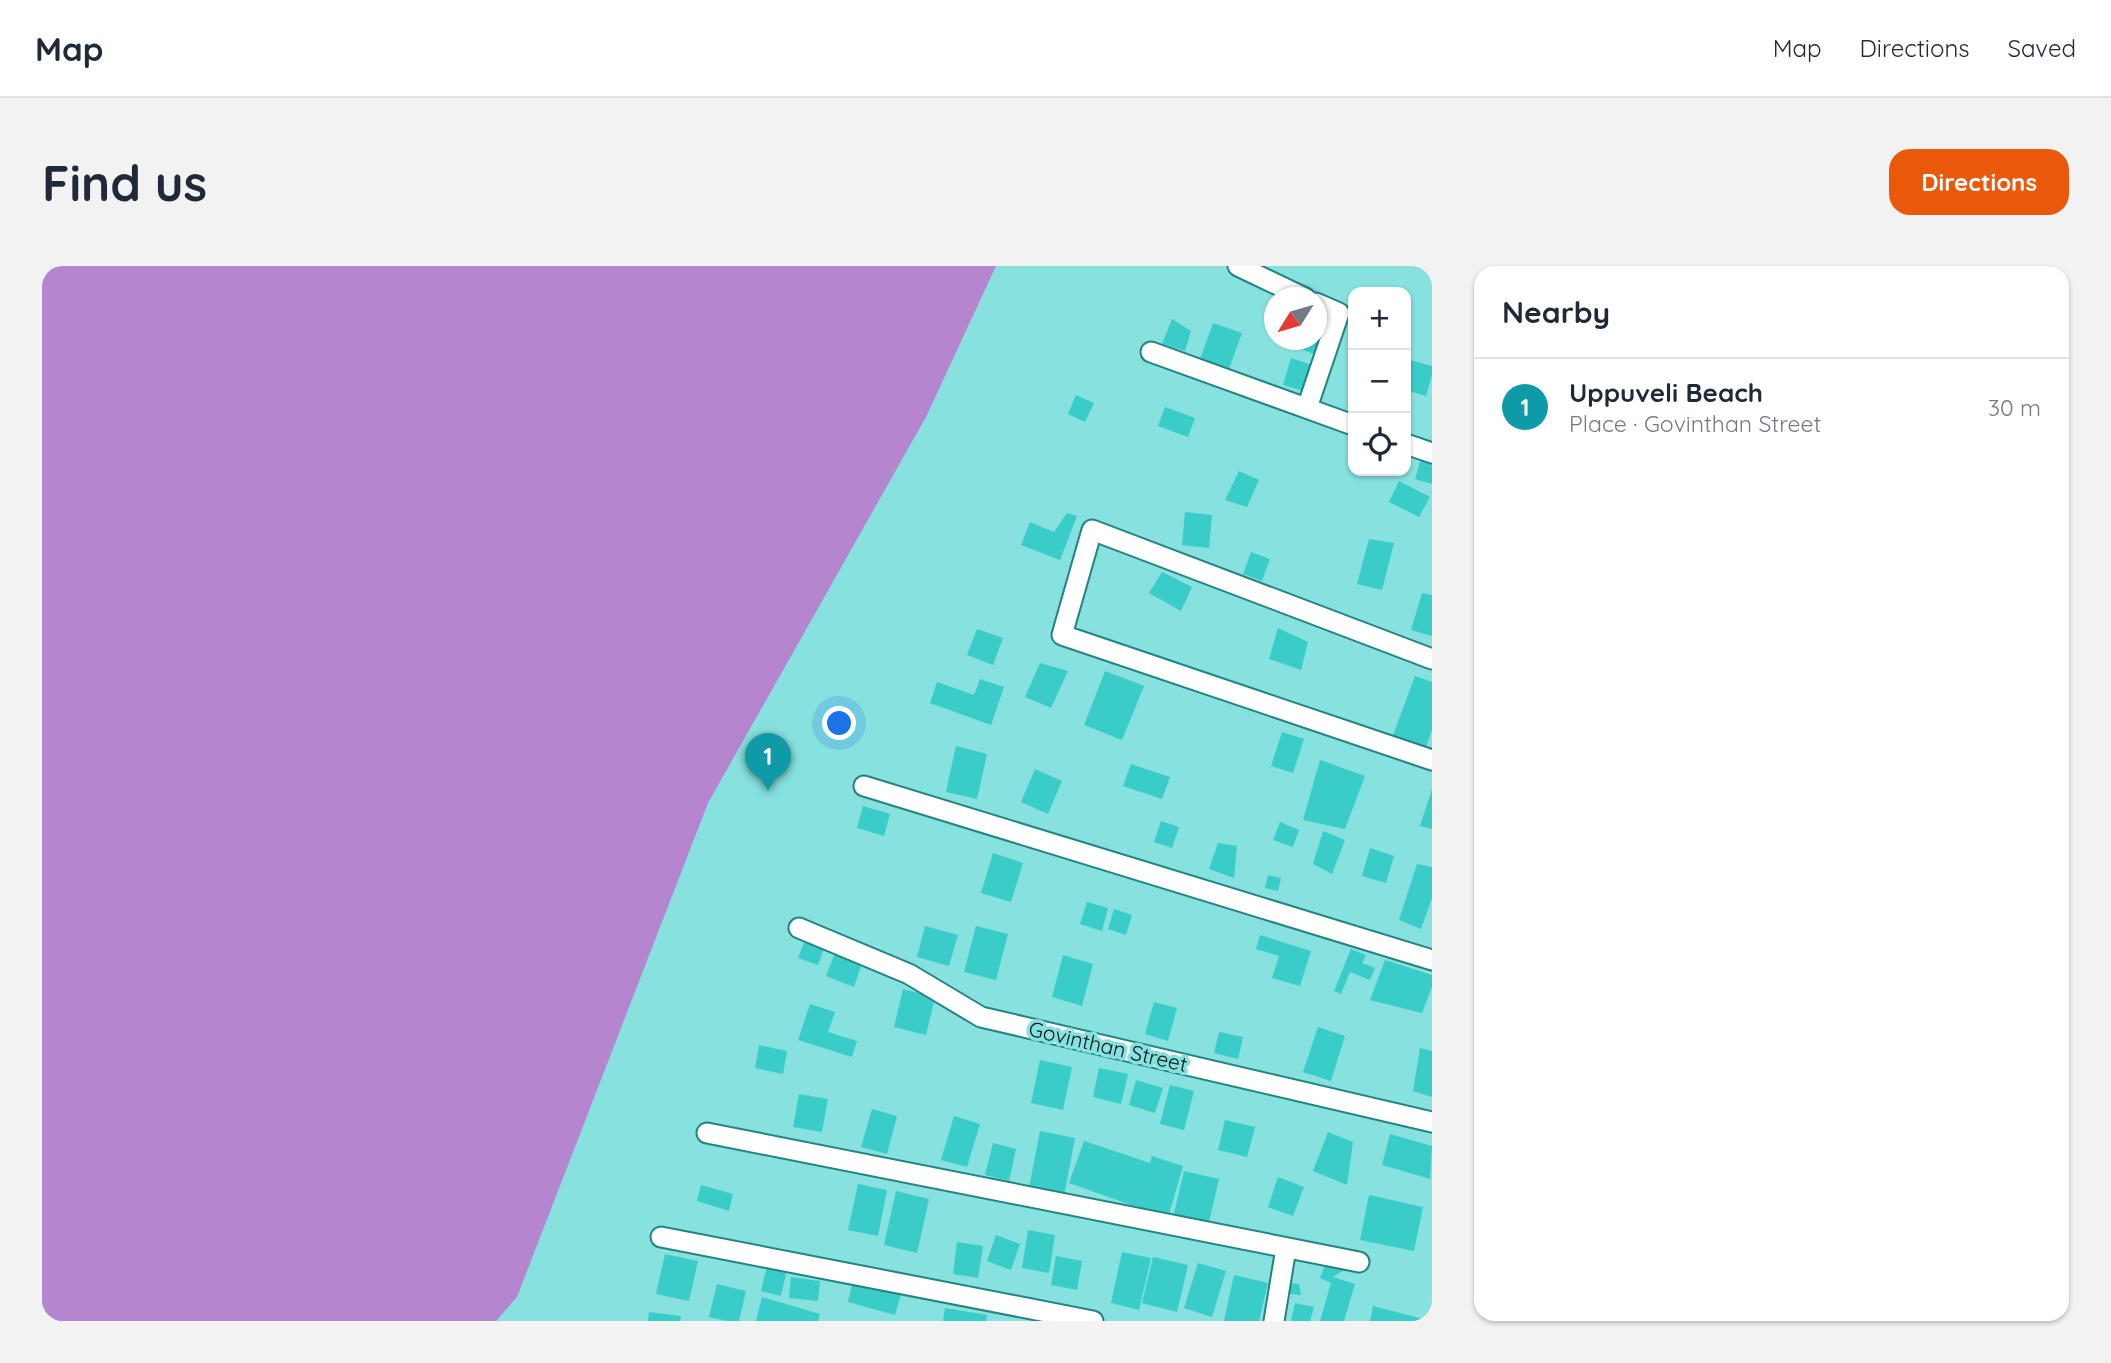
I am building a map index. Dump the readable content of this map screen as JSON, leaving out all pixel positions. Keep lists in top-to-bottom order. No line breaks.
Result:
{"streets":{"street":["Govinthan Street"]},"north":"bottom left","page":{"header":"Map","nav":["Map","Directions","Saved"],"buttons":"Directions","title":"Find us","heading":"Nearby","map_buttons":["+","−"],"list":[{"mark":"1","name":"Uppuveli Beach","note":"Place · Govinthan Street","value":"30 m"}],"pins":"1"}}
